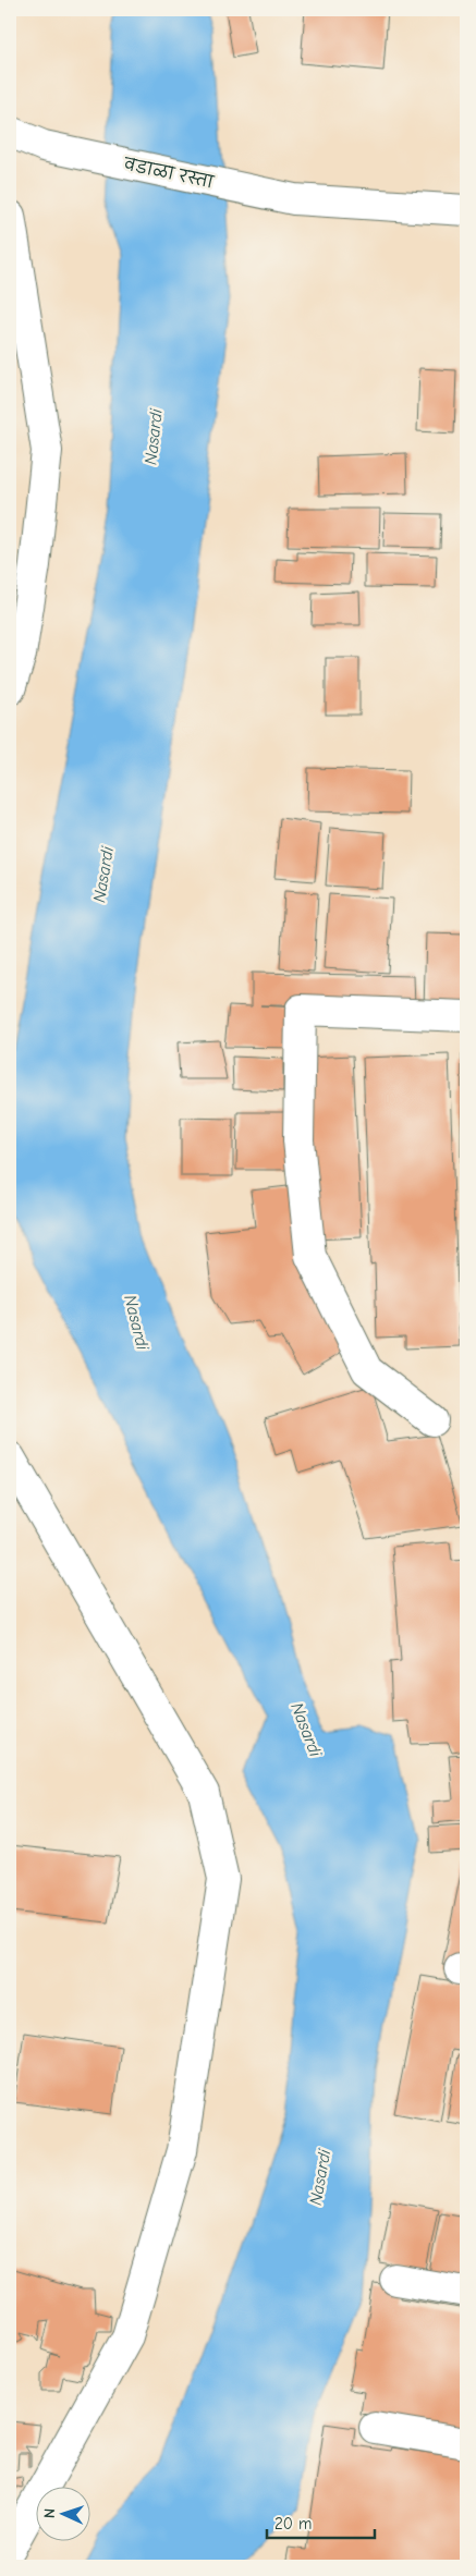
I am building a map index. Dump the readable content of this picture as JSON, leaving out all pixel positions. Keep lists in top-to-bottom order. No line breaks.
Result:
{"streets":{"street":["वडाळा रस्ता"]},"water":["Nasardi"],"scale_bar":"20 m","north":"left"}
